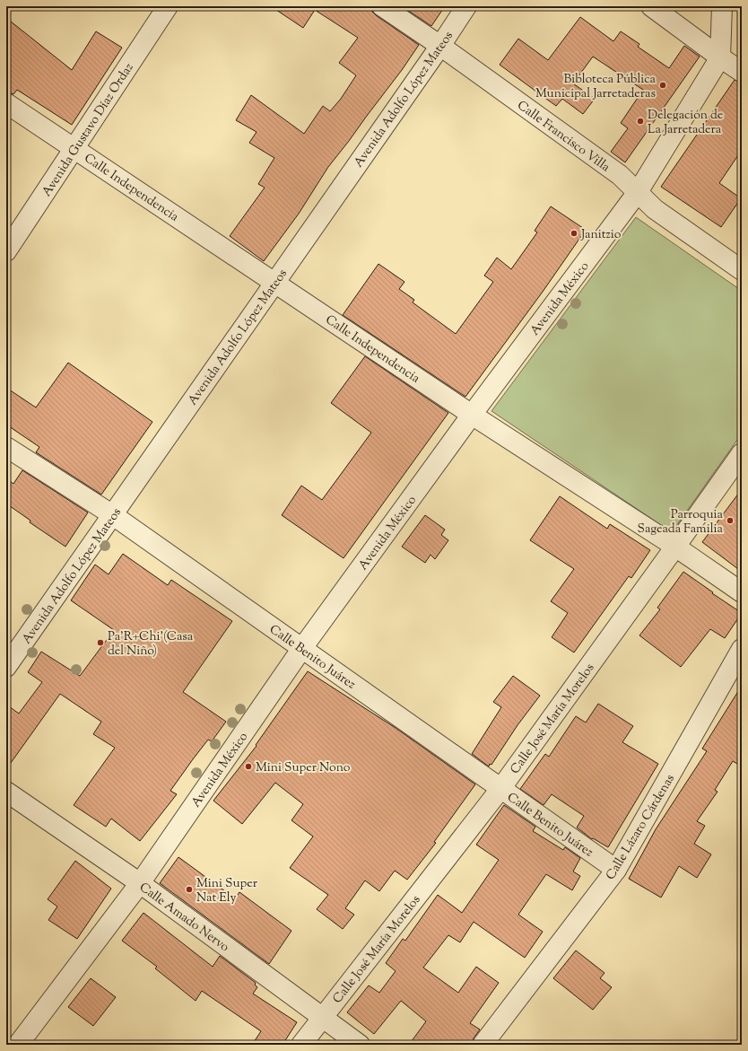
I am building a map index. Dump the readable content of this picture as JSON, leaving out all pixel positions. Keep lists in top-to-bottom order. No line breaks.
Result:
{"streets":{"street":["Avenida Adolfo López Mateos","Avenida Gustavo Díaz Ordaz","Calle Francisco Villa","Calle Independencia","Avenida México","Calle Benito Juárez","Calle José María Morelos","Calle Lázaro Cárdenas","Calle Amado Nervo"]},"crossings":[["Avenida Adolfo López Mateos","Calle Francisco Villa"],["Avenida Adolfo López Mateos","Calle Independencia"],["Avenida Adolfo López Mateos","Calle Benito Juárez"],["Avenida Gustavo Díaz Ordaz","Calle Independencia"],["Calle Francisco Villa","Avenida México"],["Calle Independencia","Avenida México"],["Calle Independencia","Calle José María Morelos"],["Avenida México","Calle Benito Juárez"],["Avenida México","Calle Amado Nervo"],["Calle Benito Juárez","Calle José María Morelos"],["Calle Benito Juárez","Calle Lázaro Cárdenas"],["Calle José María Morelos","Calle Amado Nervo"]],"places":["Bibloteca Pública Municipal Jarretaderas","Delegación de La Jarretadera","Janitzio","Parroquia Sageada Familia","Pa'R+Chi'(Casa del Niño)","Mini Super Nono","Mini Super Nat Ely"]}
